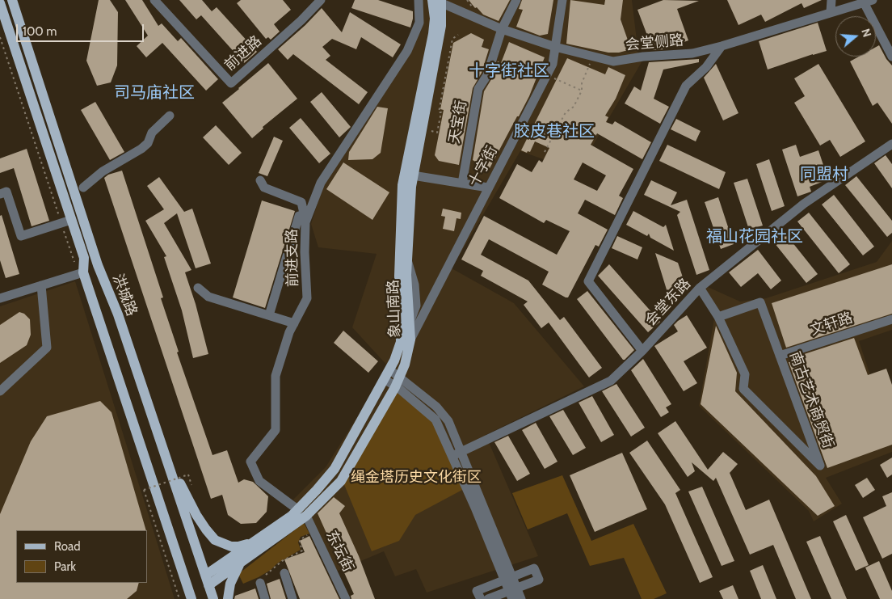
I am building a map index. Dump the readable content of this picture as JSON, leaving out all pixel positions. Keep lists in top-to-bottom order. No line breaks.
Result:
{"streets":{"main road":["洪城路","象山南路"],"street":["会堂侧路","前进路","天宝街","十字街","前进支路","会堂东路","文轩路","南古艺术商贸街","东坛街"]},"crossings":[["会堂侧路","天宝街"],["会堂侧路","十字街"],["会堂侧路","象山南路"],["十字街","象山南路"],["前进支路","象山南路"],["洪城路","象山南路"],["会堂东路","南古艺术商贸街"],["象山南路","东坛街"],["文轩路","南古艺术商贸街"]],"districts":["十字街社区","司马庙社区","胶皮巷社区","同盟村","福山花园社区"],"parks":["绳金塔历史文化街区"],"legend":["Road","Park"],"scale_bar":"100 m","north":"right"}
